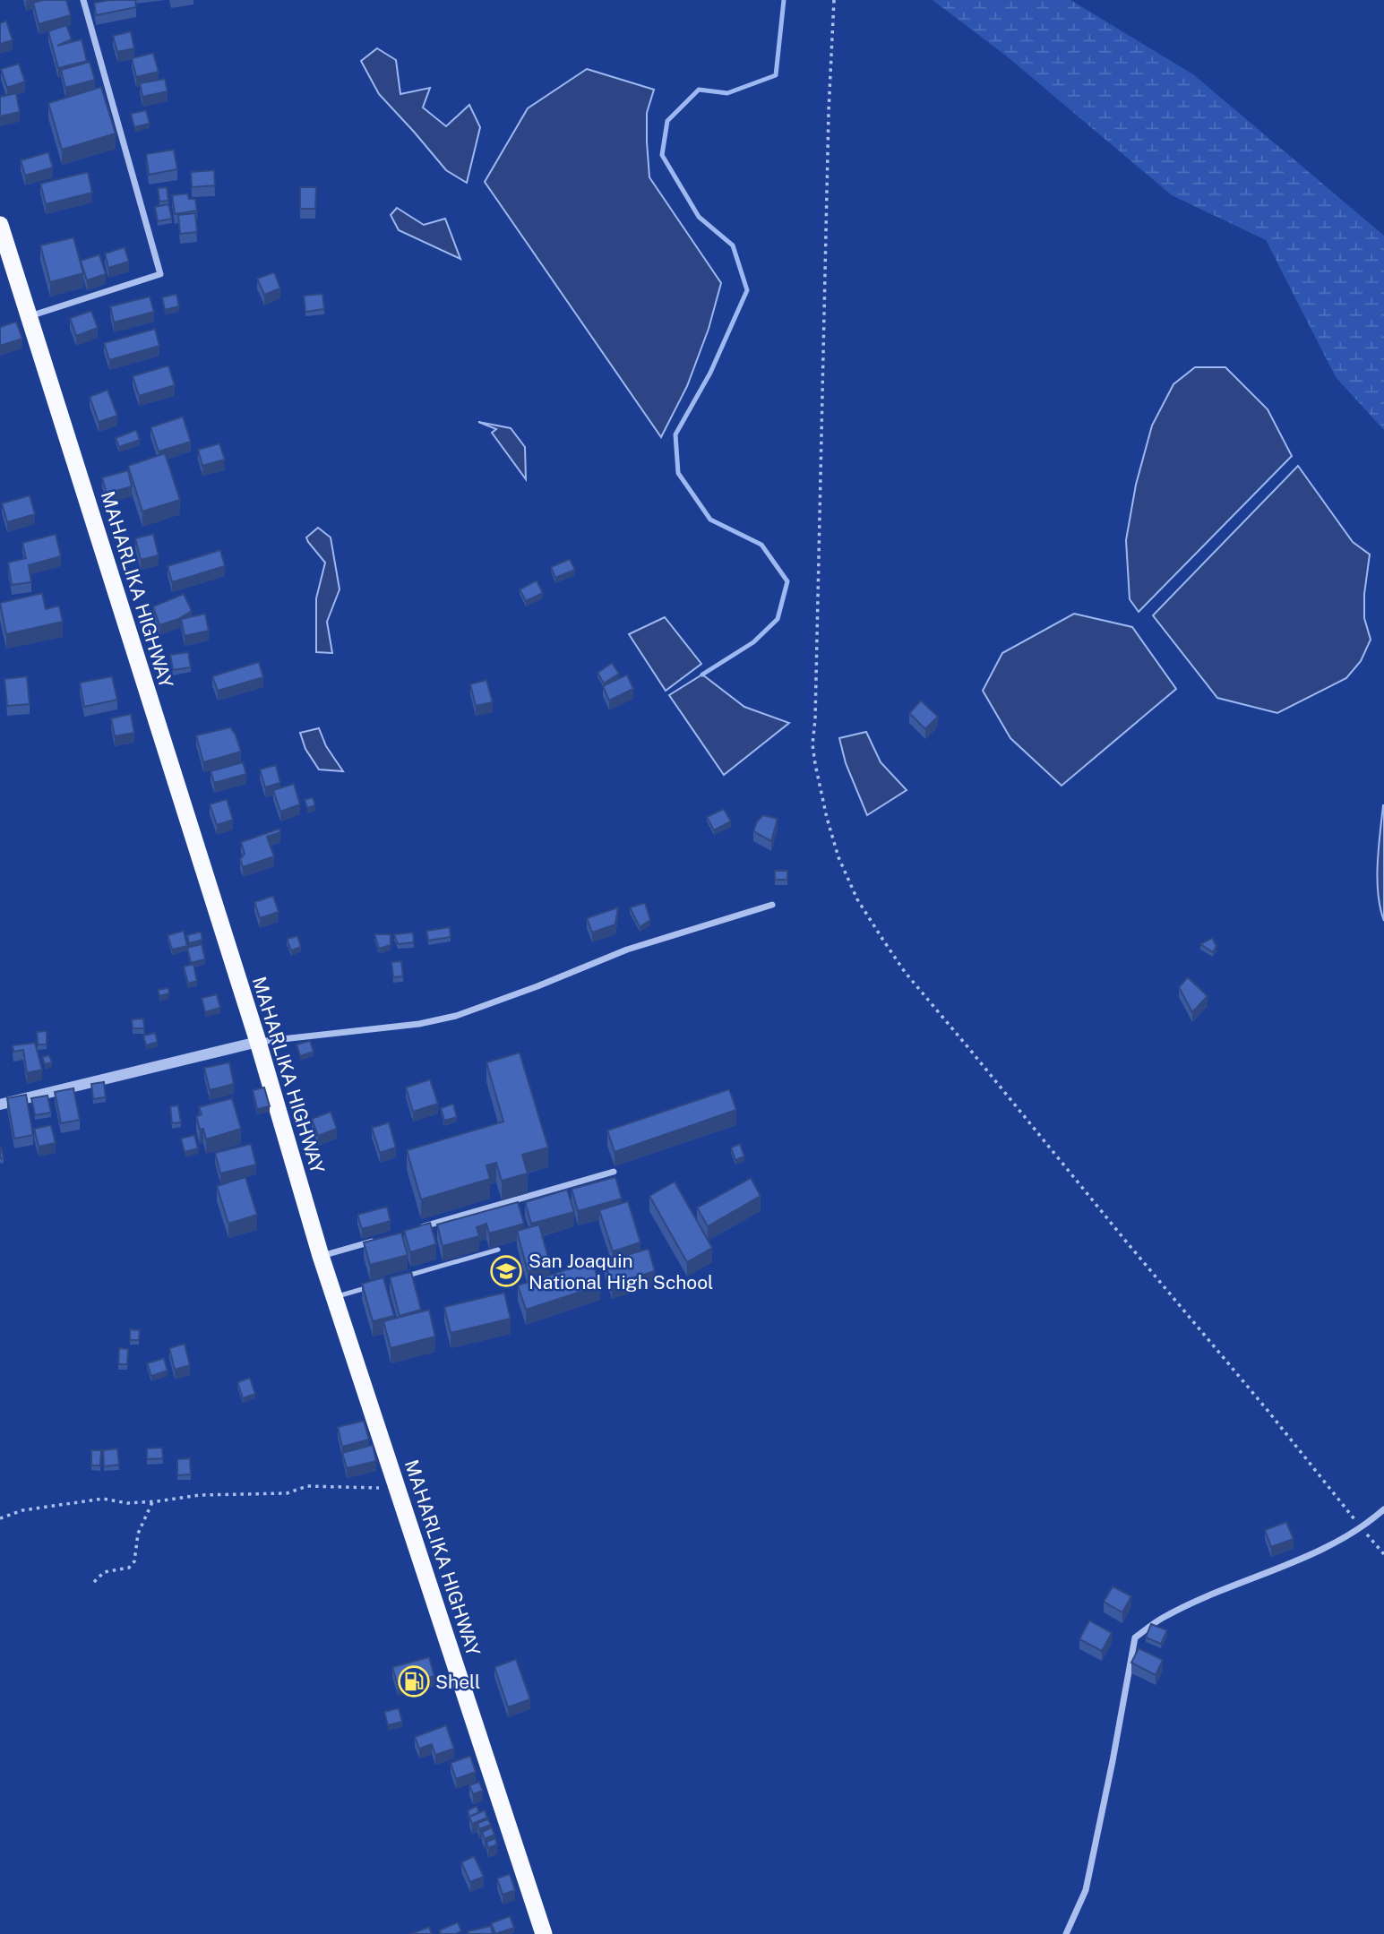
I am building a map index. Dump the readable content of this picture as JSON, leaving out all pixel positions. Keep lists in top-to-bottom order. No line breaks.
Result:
{"streets":{"highway":["MAHARLIKA HIGHWAY"]},"places":{"school or university":["San Joaquin National High School"],"fuel station":["Shell"]}}
